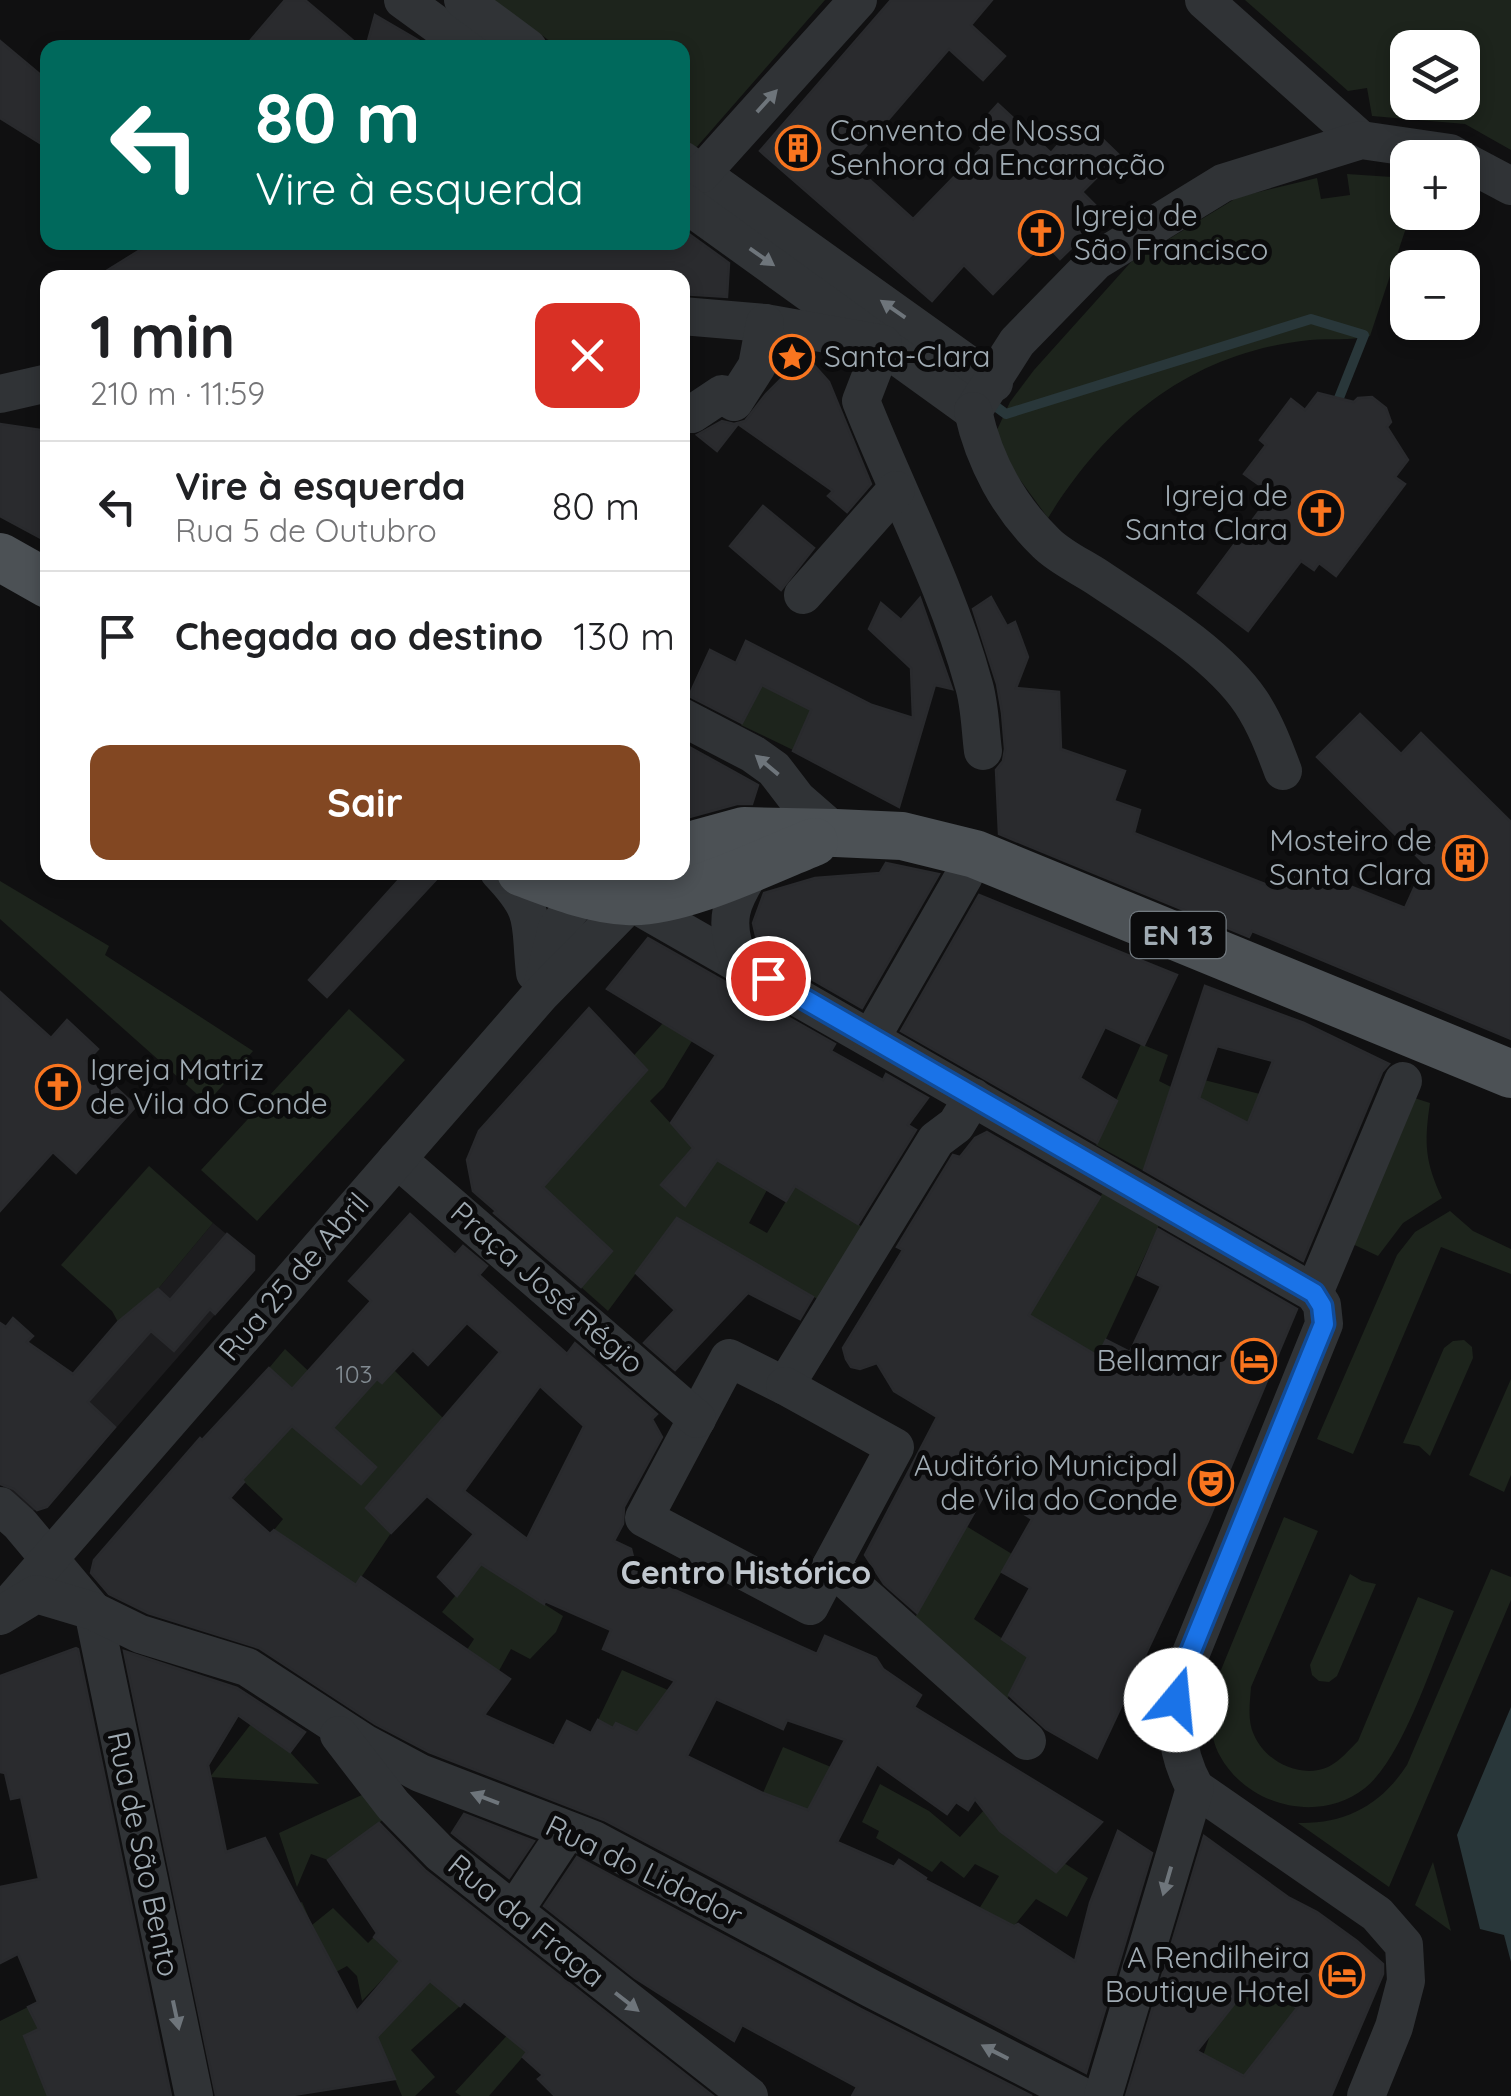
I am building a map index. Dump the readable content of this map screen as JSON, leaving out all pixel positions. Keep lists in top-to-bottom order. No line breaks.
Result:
{"streets":{"main road":["EN 13"],"street":["Rua 25 de Abril","Praça José Régio","Rua de São Bento","Rua do Lidador","Rua da Fraga"]},"crossings":[["EN 13","Rua 25 de Abril"],["Rua 25 de Abril","Praça José Régio"],["Rua de São Bento","Rua do Lidador"],["Rua do Lidador","Rua da Fraga"]],"one_way":["Rua de São Bento","Rua do Lidador","Rua da Fraga"],"districts":["Centro Histórico"],"places":{"building":["Convento de Nossa Senhora da Encarnação","Mosteiro de Santa Clara"],"church":["Igreja de São Francisco","Igreja de Santa Clara","Igreja Matriz de Vila do Conde"],"place":["Santa-Clara"],"hotel":["Bellamar","A Rendilheira Boutique Hotel"],"theatre":["Auditório Municipal de Vila do Conde"]},"house_numbers":["103"],"page":{"map_buttons":["+","−"],"turn":["80 m","Vire à esquerda"],"heading":["1 min","210 m · 11:59"],"list":[{"name":"Vire à esquerda","note":"Rua 5 de Outubro","value":"80 m"},{"name":"Chegada ao destino","value":"130 m"}],"buttons":"Sair"}}
